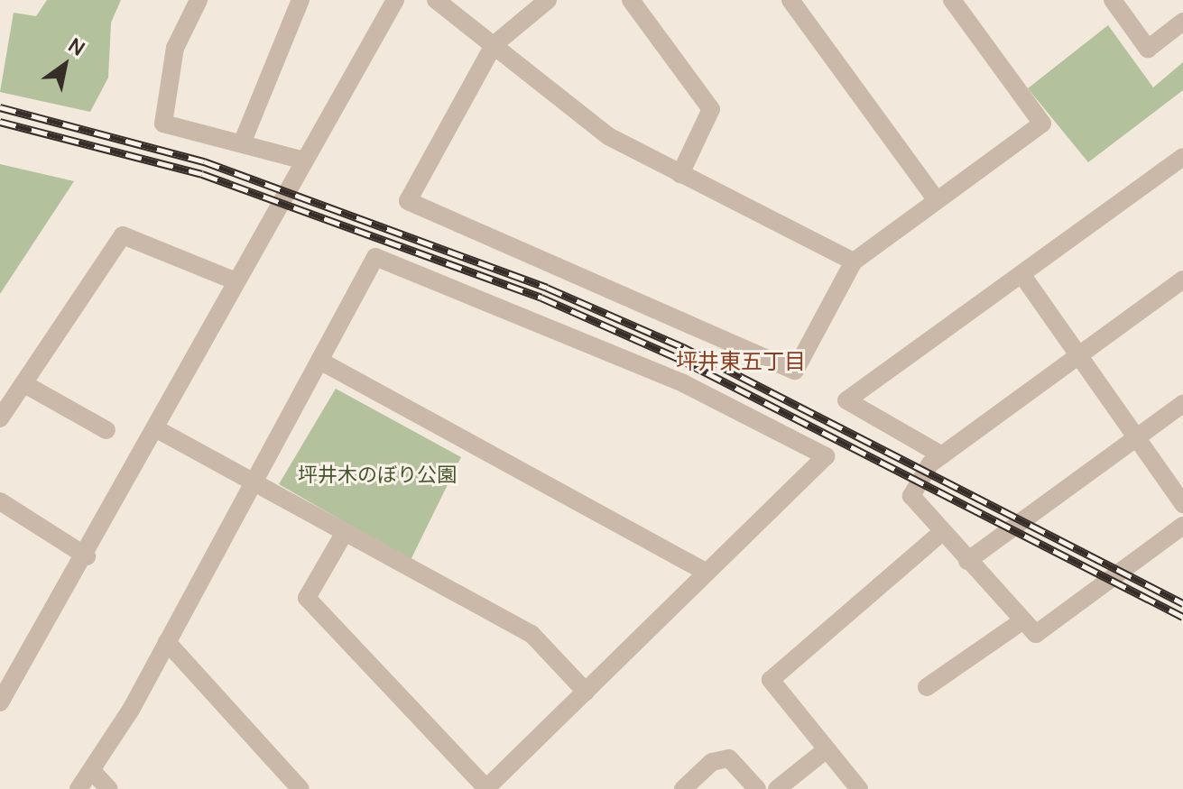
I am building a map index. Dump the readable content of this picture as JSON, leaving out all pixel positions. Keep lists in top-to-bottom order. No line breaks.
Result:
{"districts":["坪井東五丁目"],"parks":["坪井木のぼり公園"],"north":"top right"}
